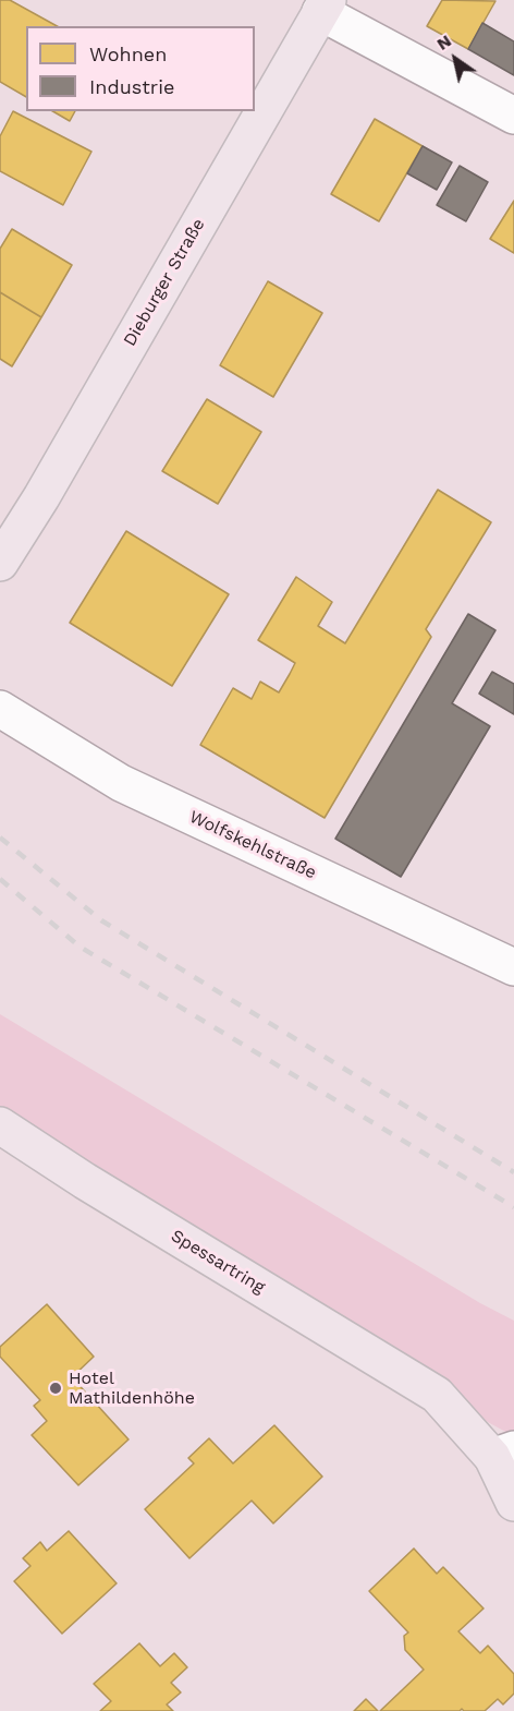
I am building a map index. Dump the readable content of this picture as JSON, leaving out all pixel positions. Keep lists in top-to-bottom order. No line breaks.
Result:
{"streets":{"main road":["Dieburger Straße","Spessartring"],"street":["Wolfskehlstraße"]},"places":["Hotel Mathildenhöhe"],"legend":["Wohnen","Industrie"],"north":"top left"}
